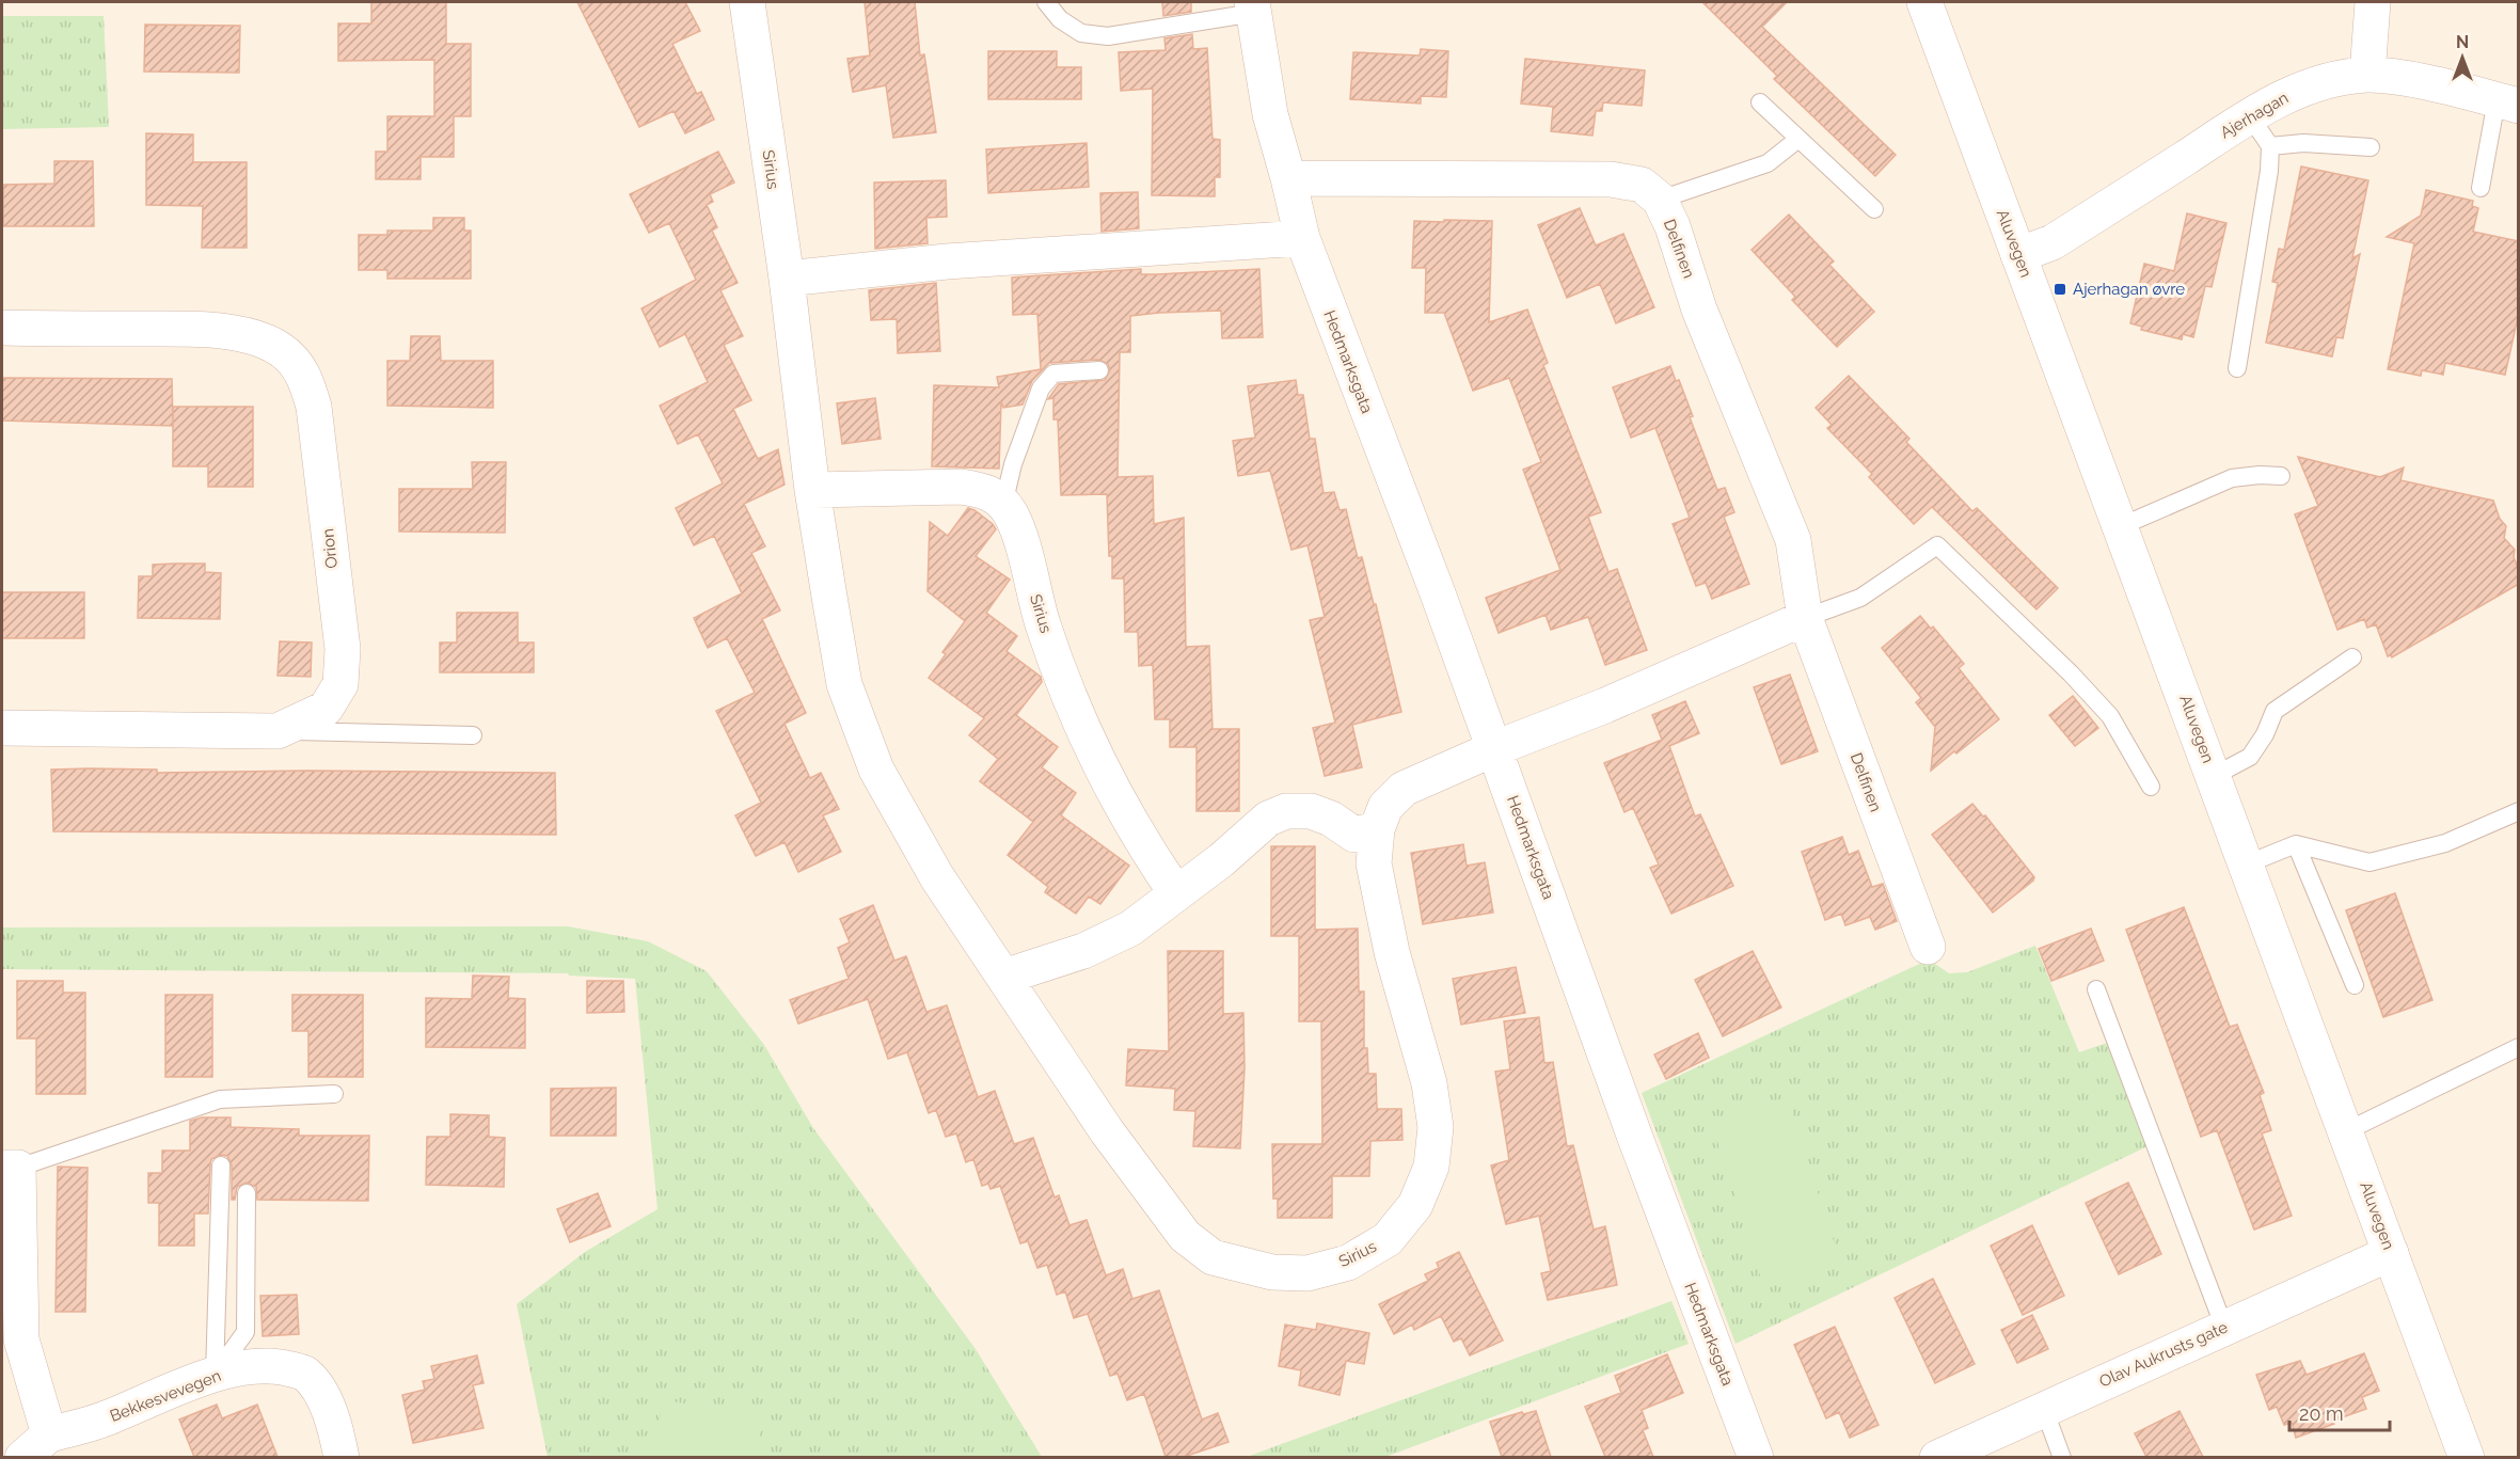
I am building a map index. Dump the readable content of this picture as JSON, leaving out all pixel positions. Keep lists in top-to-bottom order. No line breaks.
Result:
{"streets":{"street":["Ajerhagan","Sirius","Aluvegen","Delfinen","Hedmarksgata","Orion","Olav Aukrusts gate","Bekkesvevegen"]},"crossings":[["Ajerhagan","Aluvegen"],["Sirius","Hedmarksgata"],["Aluvegen","Olav Aukrusts gate"],["Delfinen","Hedmarksgata"]],"places":{"transit":["Ajerhagan øvre"]},"scale_bar":"20 m","north":"top"}
